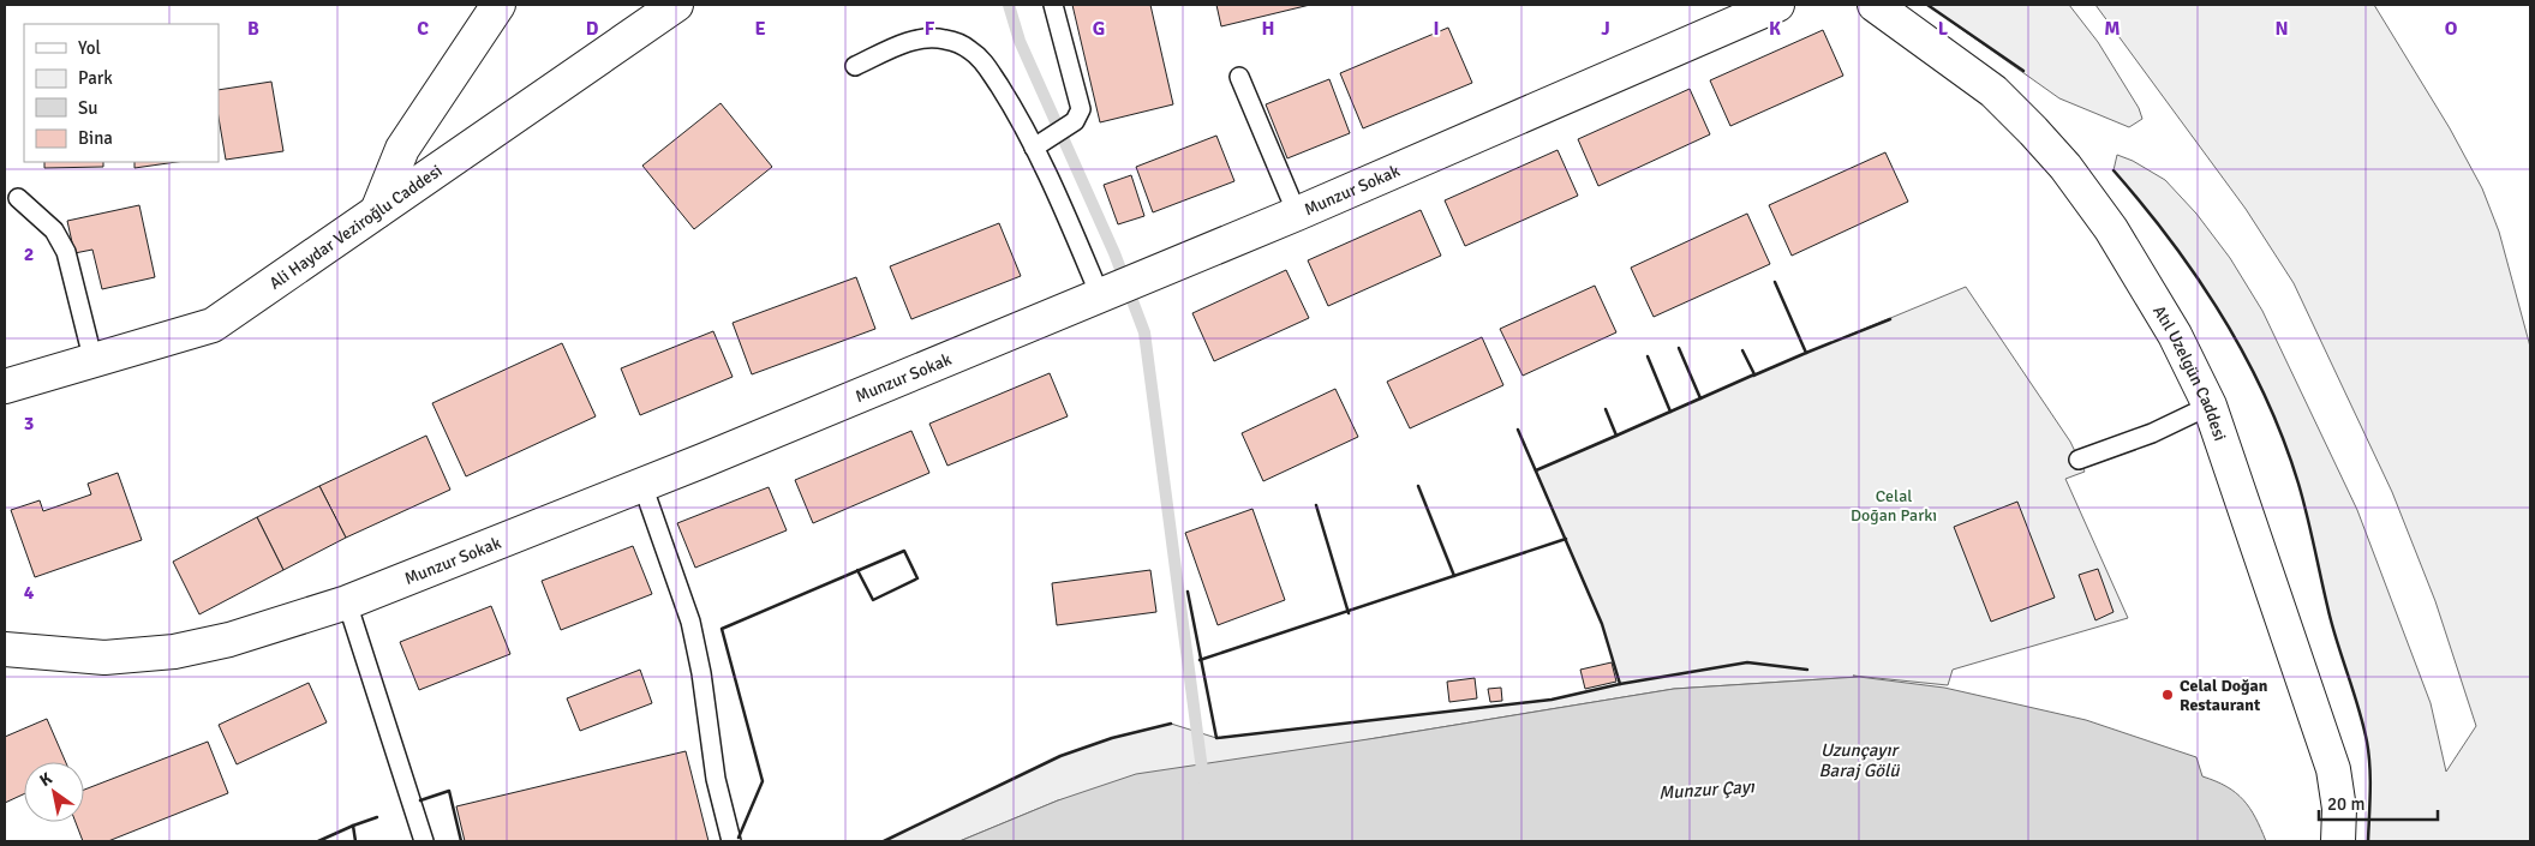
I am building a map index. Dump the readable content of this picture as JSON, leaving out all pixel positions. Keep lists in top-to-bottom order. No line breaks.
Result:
{"streets":{"street":["Munzur Sokak","Ali Haydar Veziroğlu Caddesi","Atıl Uzelgün Caddesi"]},"water":["Uzunçayır Baraj Gölü","Munzur Çayı"],"parks":["Celal Doğan Parkı"],"places":["Celal Doğan Restaurant"],"legend":["Yol","Park","Su","Bina"],"scale_bar":"20 m","north":"top left","grid":{"columns":["B","C","D","E","F","G","H","I","J","K","L","M","N","O"],"rows":["2","3","4"]}}
